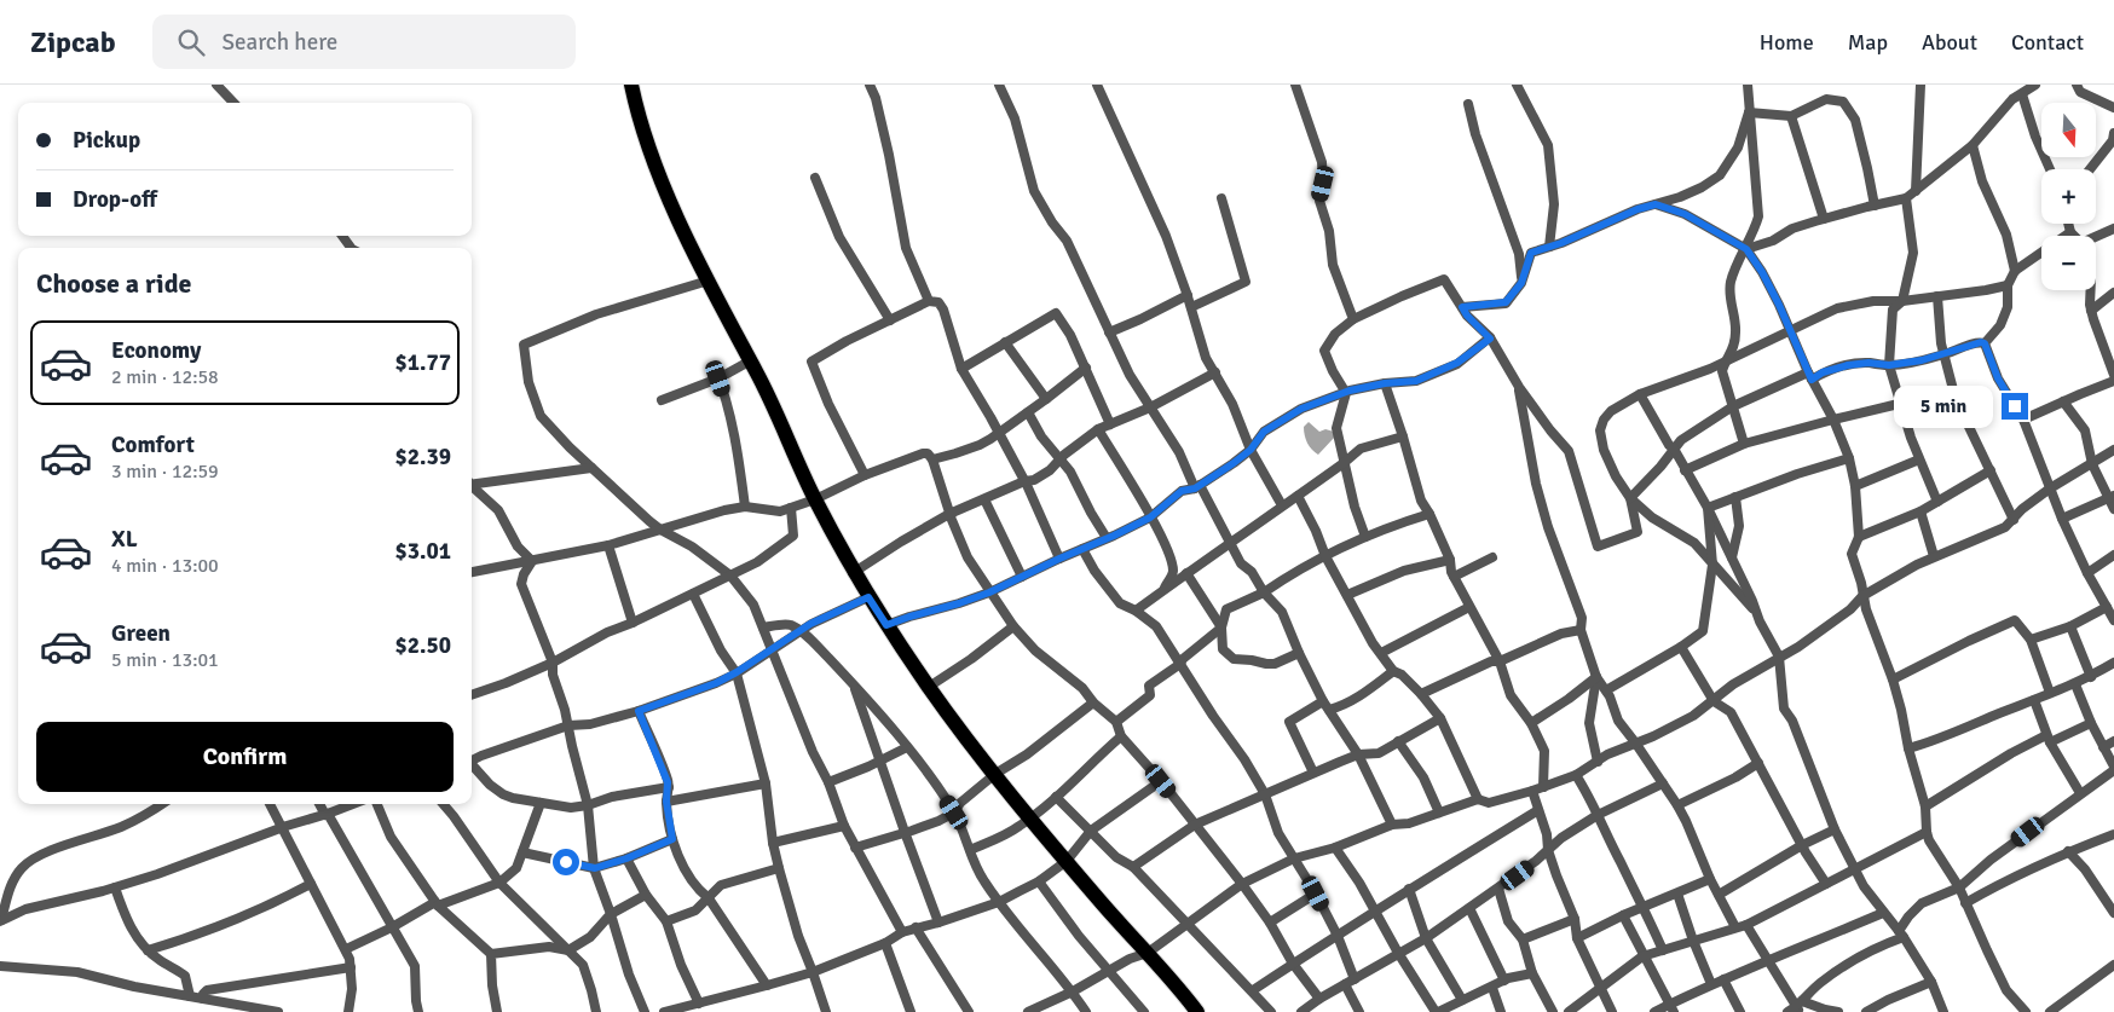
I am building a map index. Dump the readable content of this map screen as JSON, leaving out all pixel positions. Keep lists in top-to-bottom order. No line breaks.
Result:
{"north":"bottom","page":{"header":"Zipcab","search":"Search here","nav":["Home","Map","About","Contact"],"map_buttons":["+","−"],"banner":["Pickup","Drop-off"],"heading":"Choose a ride","list":[{"name":"Economy","note":"2 min · 12:58","value":"$1.77"},{"name":"Comfort","note":"3 min · 12:59","value":"$2.39"},{"name":"XL","note":"4 min · 13:00","value":"$3.01"},{"name":"Green","note":"5 min · 13:01","value":"$2.50"}],"bubble":"5 min","buttons":"Confirm"}}
